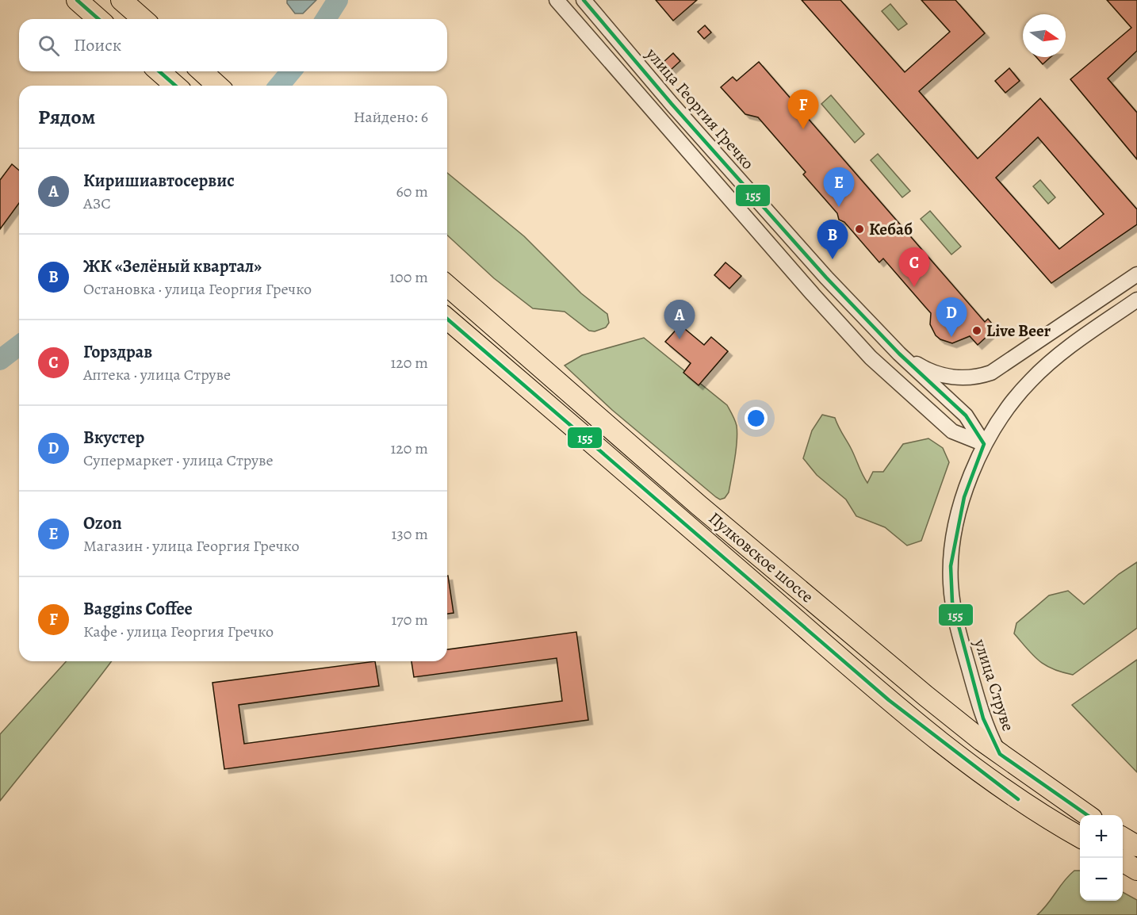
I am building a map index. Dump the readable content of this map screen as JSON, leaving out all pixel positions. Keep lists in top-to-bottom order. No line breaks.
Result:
{"streets":{"highway":["Пулковское шоссе"],"street":["улица Георгия Гречко","улица Струве"]},"crossings":[["Пулковское шоссе","улица Струве"]],"places":["Кебаб","Live Beer"],"lines":["transit line 155"],"north":"right","page":{"search":"Поиск","heading":["Рядом","Найдено: 6"],"pins":["F","E","B","C","D","A"],"list":[{"mark":"A","name":"Киришиавтосервис","note":"АЗС","value":"60 m"},{"mark":"B","name":"ЖК «Зелёный квартал»","note":"Остановка · улица Георгия Гречко","value":"100 m"},{"mark":"C","name":"Горздрав","note":"Аптека · улица Струве","value":"120 m"},{"mark":"D","name":"Вкустер","note":"Супермаркет · улица Струве","value":"120 m"},{"mark":"E","name":"Ozon","note":"Магазин · улица Георгия Гречко","value":"130 m"},{"mark":"F","name":"Baggins Coffee","note":"Кафе · улица Георгия Гречко","value":"170 m"}],"map_buttons":["+","−"]}}
